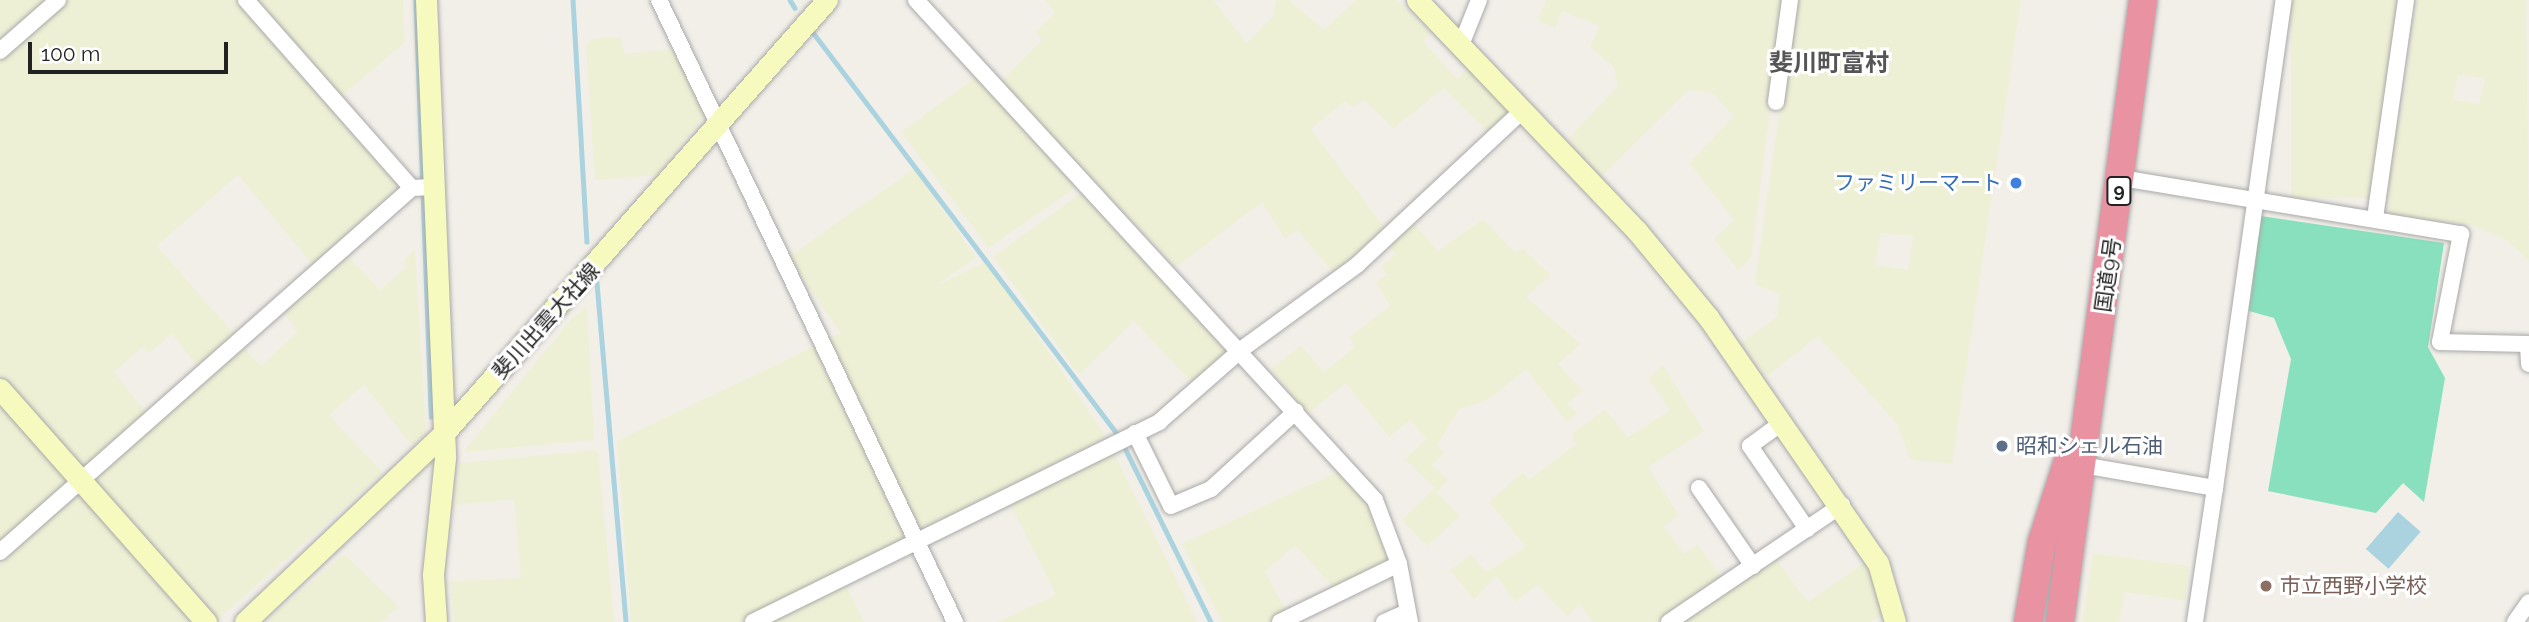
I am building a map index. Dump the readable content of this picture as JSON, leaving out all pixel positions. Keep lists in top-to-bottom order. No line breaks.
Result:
{"streets":{"highway":["9","国道9号"],"street":["斐川出雲大社線"]},"districts":["斐川町富村"],"places":["ファミリーマート","昭和シェル石油","市立西野小学校"],"scale_bar":"100 m"}
